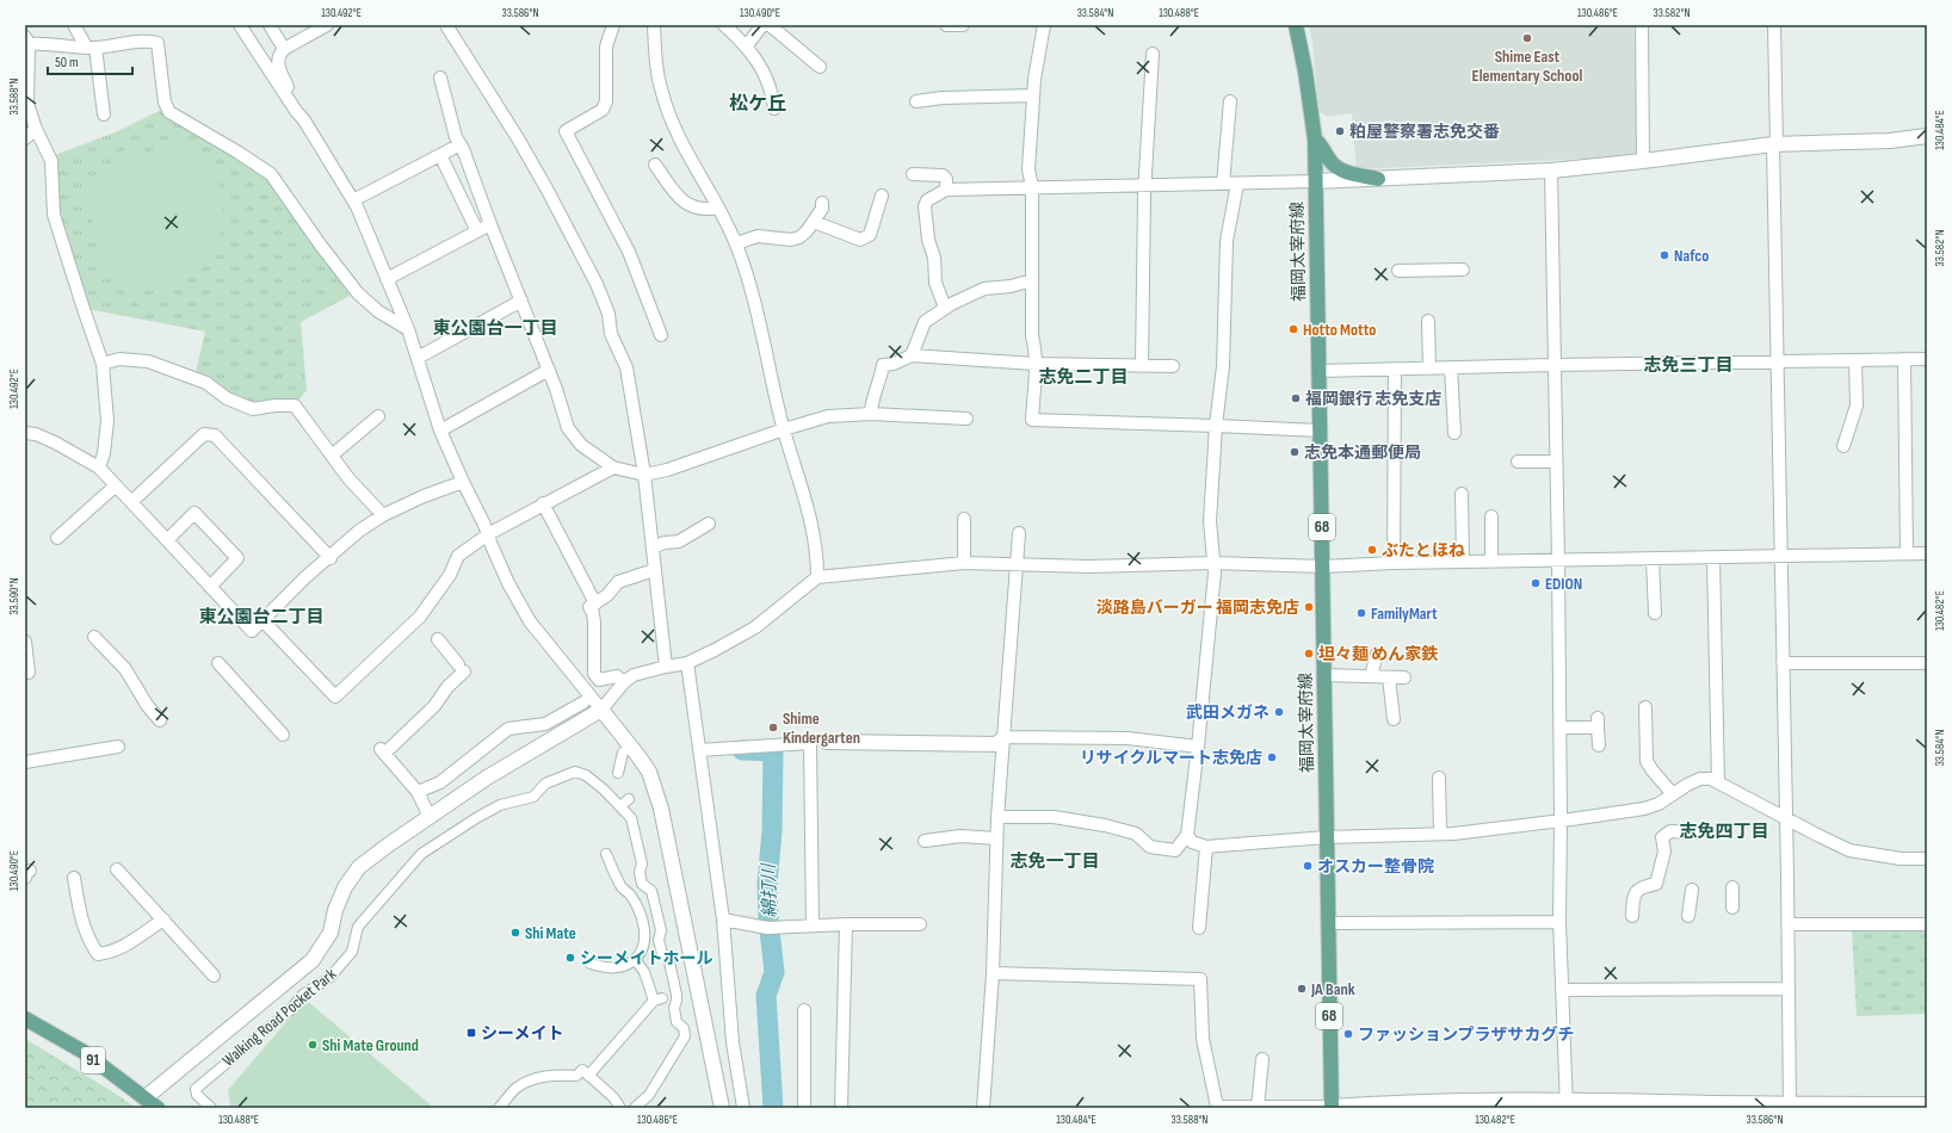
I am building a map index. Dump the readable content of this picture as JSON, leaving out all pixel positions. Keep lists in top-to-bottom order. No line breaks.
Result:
{"streets":{"main road":["福岡太宰府線","68","91"],"street":["Walking Road Pocket Park"]},"districts":["松ケ丘","東公園台一丁目","志免三丁目","志免二丁目","東公園台二丁目","志免四丁目","志免一丁目"],"water":["綿打川"],"places":{"other":["Shime East Elementary School","粕屋警察署志免交番","Nafco","Hotto Motto","福岡銀行 志免支店","志免本通郵便局","ぶたとほね","EDION","淡路島バーガー 福岡志免店","FamilyMart","坦々麺 めん家鉄","武田メガネ","Shime Kindergarten","リサイクルマート志免店","オスカー整骨院","Shi Mate","シーメイトホール","JA Bank","ファッションプラザサカグチ","Shi Mate Ground"],"transit":["シーメイト"]},"scale_bar":"50 m","coordinates":["130.492°E","33.586°N","130.490°E","33.584°N","130.488°E","130.486°E","33.582°N","33.588°N","130.484°E","33.590°N","130.482°E"]}
